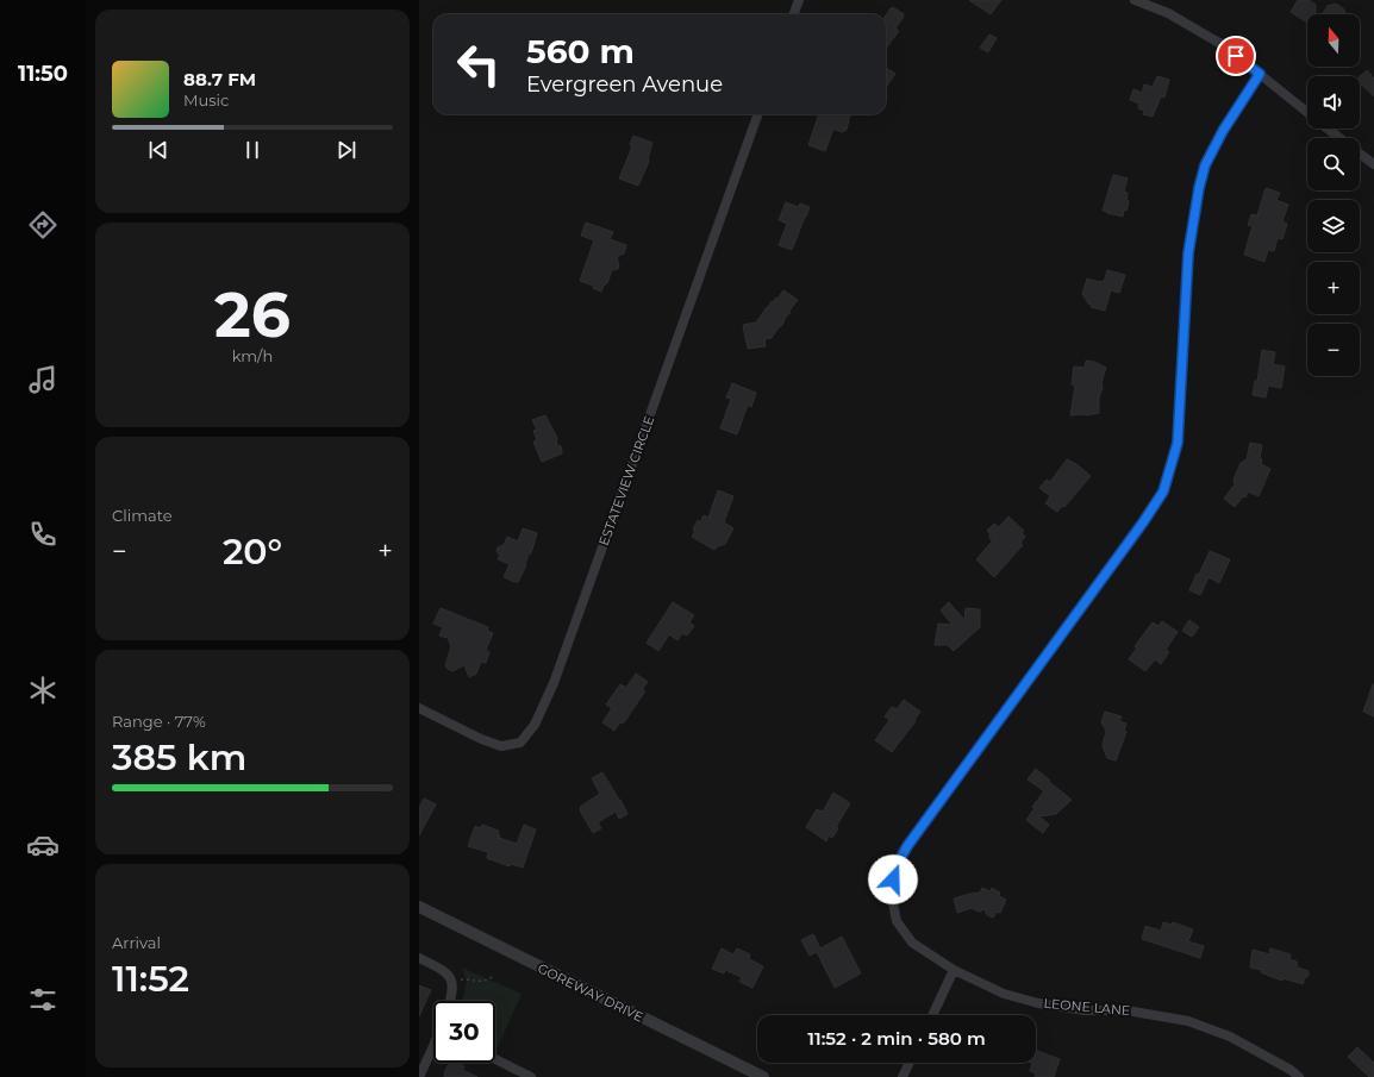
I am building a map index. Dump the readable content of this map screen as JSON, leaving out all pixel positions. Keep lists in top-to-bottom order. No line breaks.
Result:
{"streets":{"street":["ESTATEVIEW CIRCLE","GOREWAY DRIVE","LEONE LANE"]},"north":"top","page":{"tabs":"11:50","map_buttons":["+","−"],"turn":["560 m","Evergreen Avenue"],"song":["88.7 FM","Music"],"tile":[["26","km/h"],"Climate",["Range · 77%","385 km"],["Arrival","11:52"]],"heat":["−","20°","+"],"limit":"30","trip":"11:52 · 2 min · 580 m"}}
